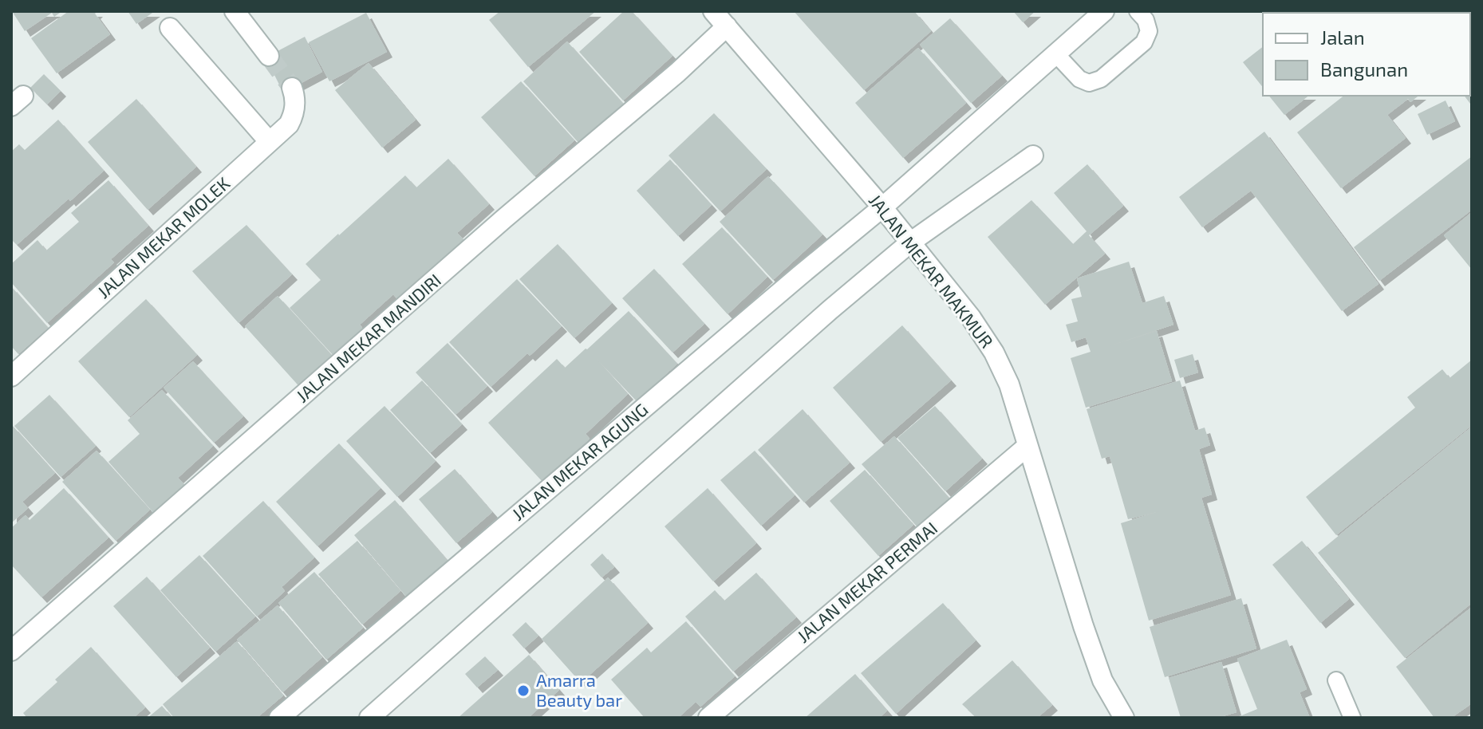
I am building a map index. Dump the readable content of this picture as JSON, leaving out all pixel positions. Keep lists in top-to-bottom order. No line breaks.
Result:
{"streets":{"street":["JALAN MEKAR MOLEK","JALAN MEKAR MAKMUR","JALAN MEKAR MANDIRI","JALAN MEKAR AGUNG","JALAN MEKAR PERMAI"]},"crossings":[["JALAN MEKAR MAKMUR","JALAN MEKAR MANDIRI"],["JALAN MEKAR MAKMUR","JALAN MEKAR AGUNG"],["JALAN MEKAR MAKMUR","JALAN MEKAR PERMAI"]],"places":["Amarra Beauty bar"],"legend":["Jalan","Bangunan"]}
